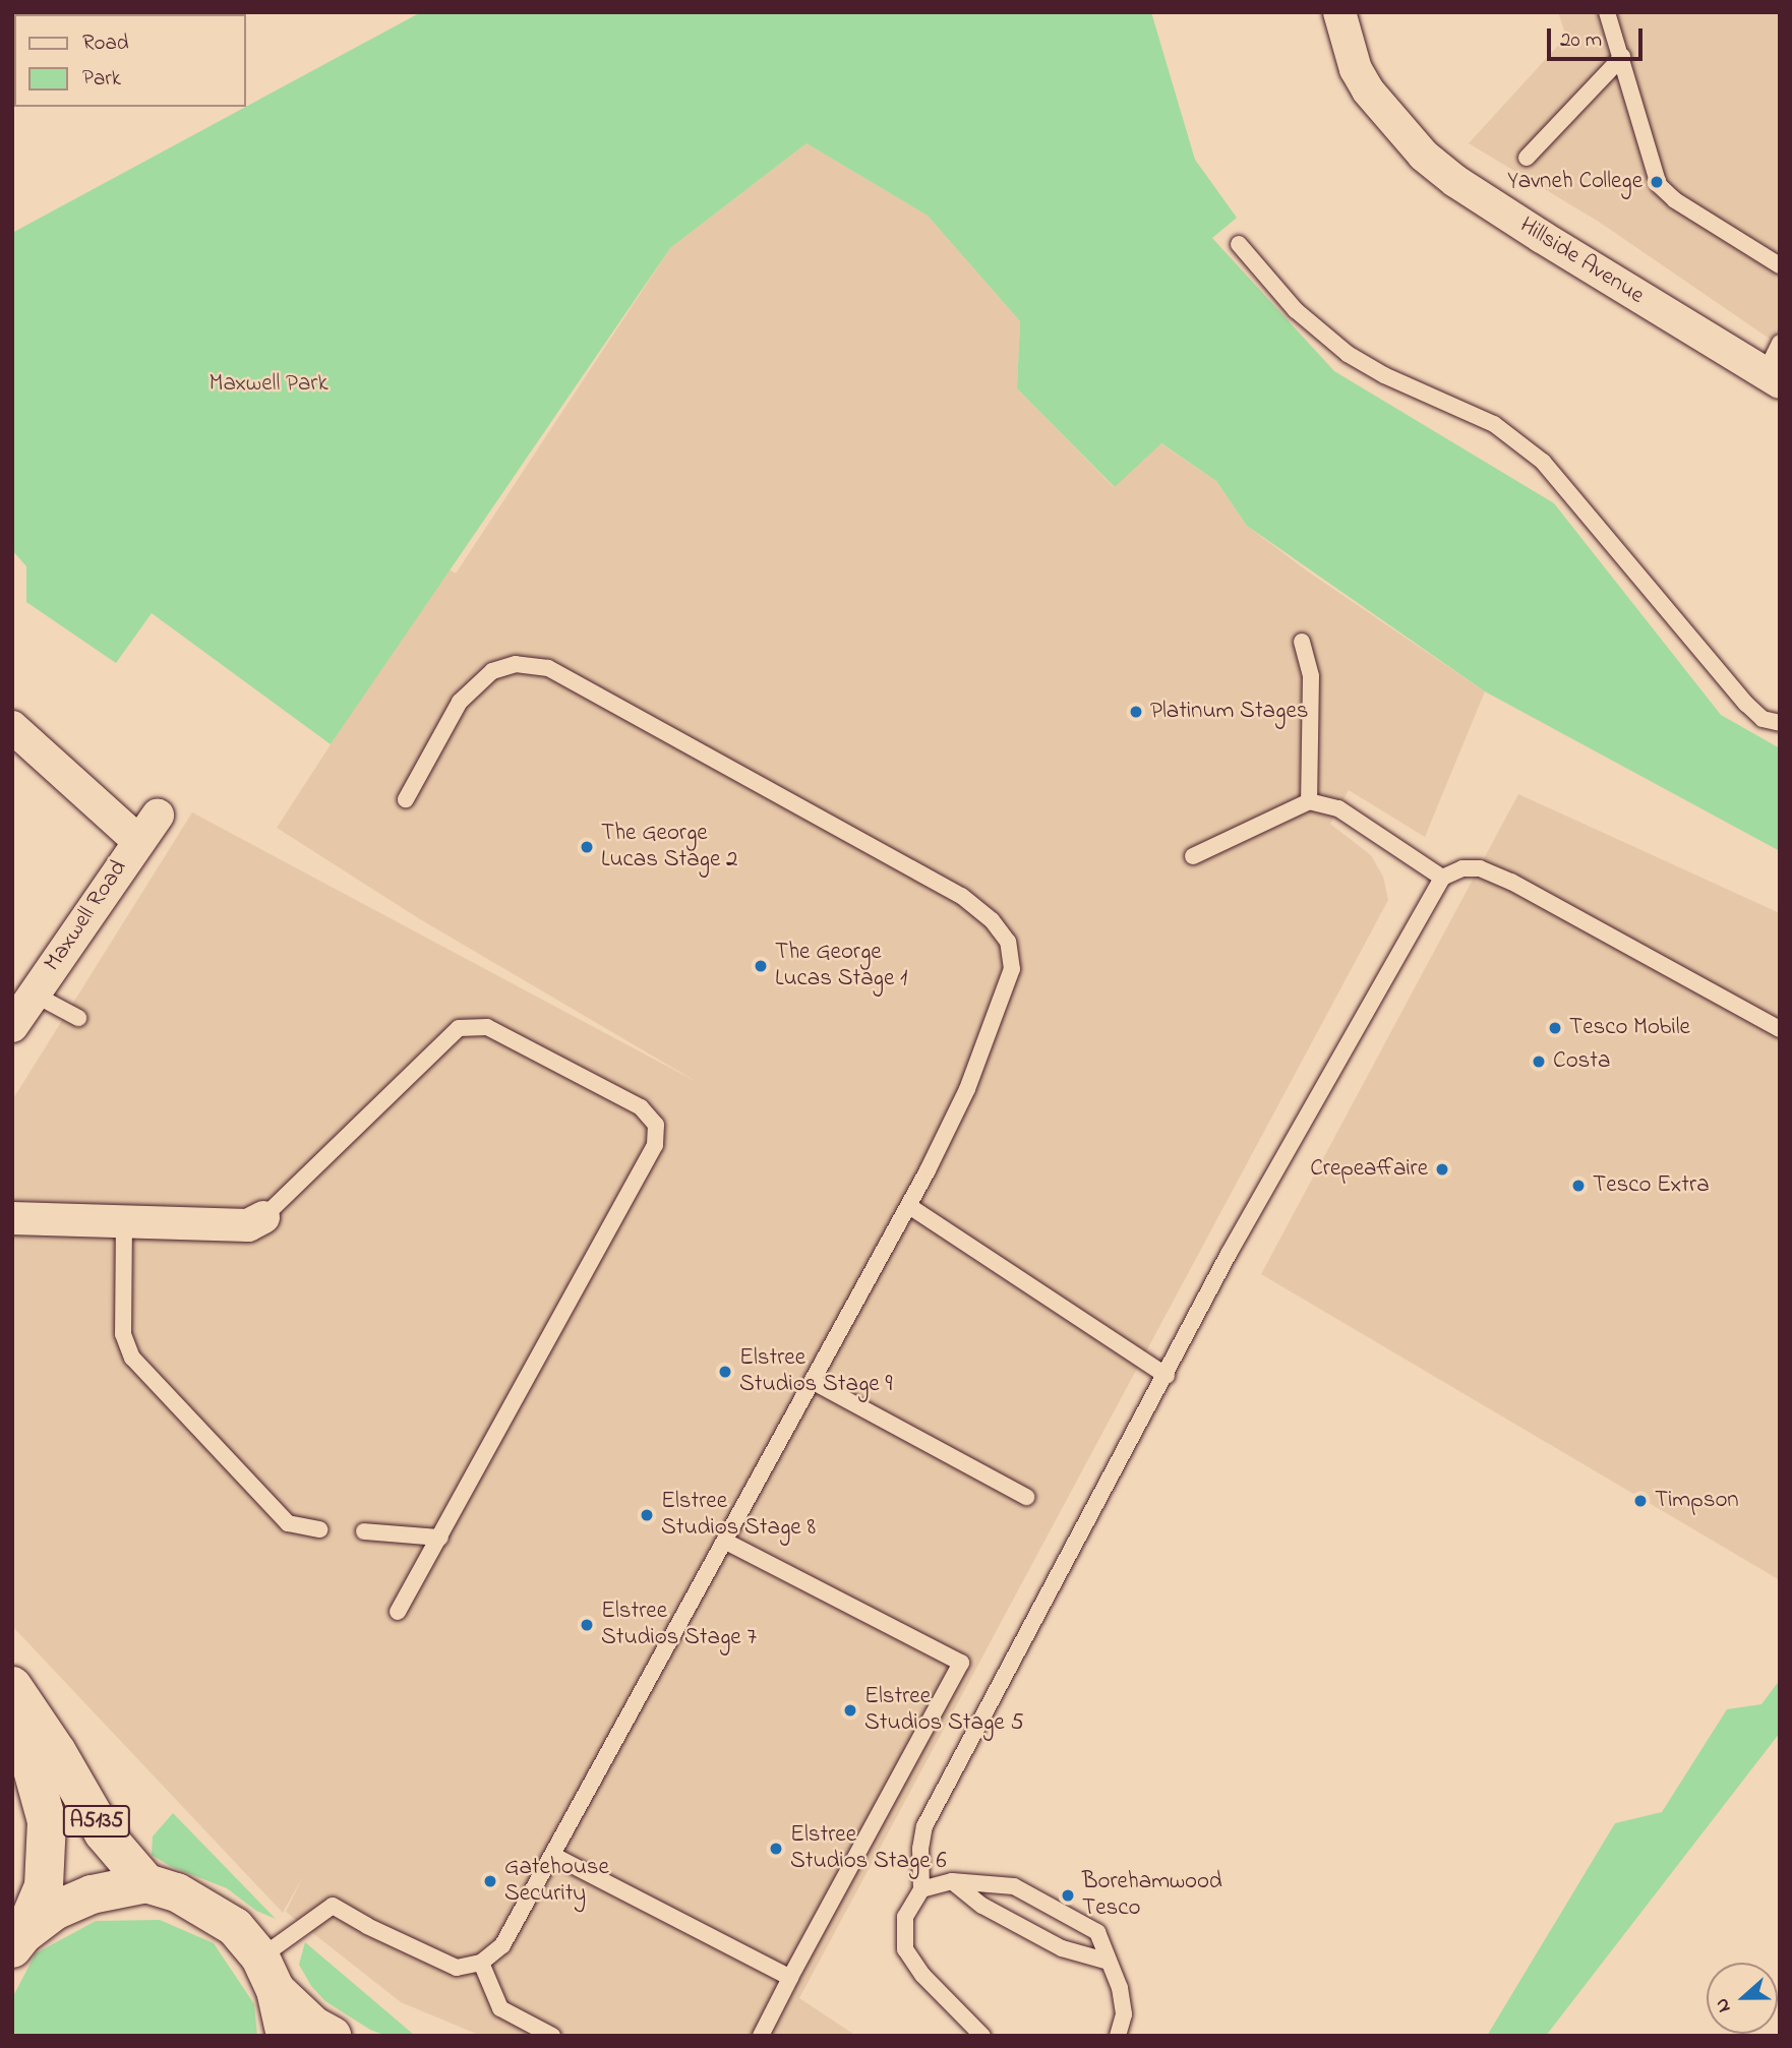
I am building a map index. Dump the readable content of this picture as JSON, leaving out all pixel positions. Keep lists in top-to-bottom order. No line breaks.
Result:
{"streets":{"main road":["A5135"],"street":["Hillside Avenue","Maxwell Road"]},"parks":["Maxwell Park"],"places":["Yavneh College","Platinum Stages","The George Lucas Stage 2","The George Lucas Stage 1","Tesco Mobile","Costa","Crepeaffaire","Tesco Extra","Elstree Studios Stage 9","Timpson","Elstree Studios Stage 8","Elstree Studios Stage 7","Elstree Studios Stage 5","Elstree Studios Stage 6","Gatehouse Security","Borehamwood Tesco"],"legend":["Road","Park"],"scale_bar":"20 m","north":"left"}
